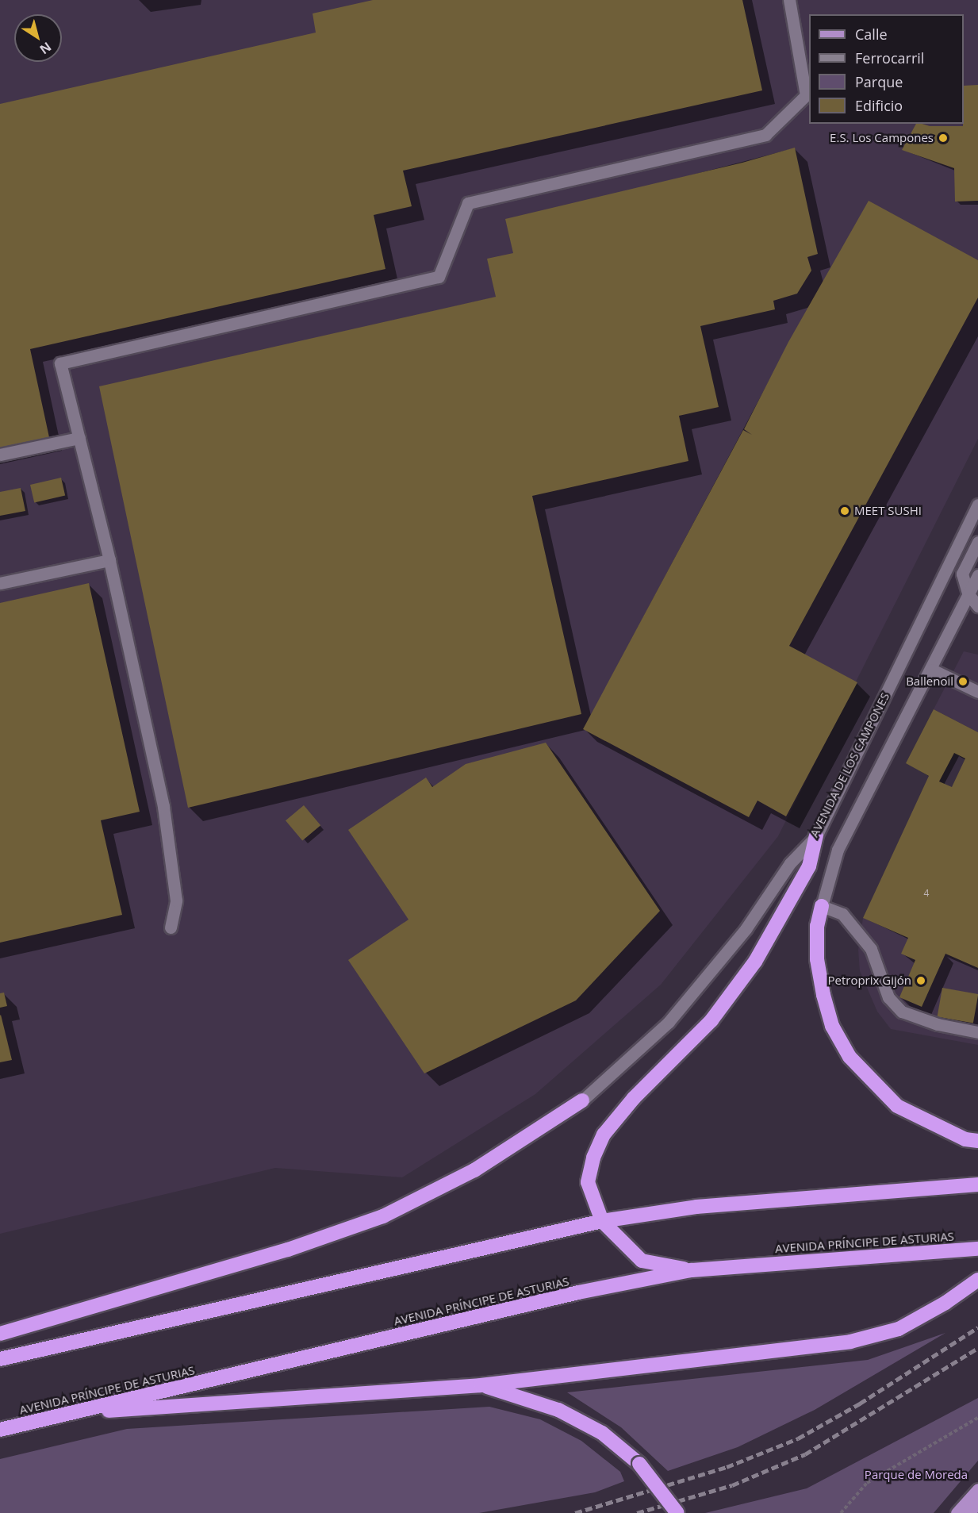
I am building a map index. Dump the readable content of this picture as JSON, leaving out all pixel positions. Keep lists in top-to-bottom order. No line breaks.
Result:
{"streets":{"highway":["AVENIDA PRÍNCIPE DE ASTURIAS"],"street":["AVENIDA DE LOS CAMPONES"]},"parks":["Parque de Moreda"],"places":["E.S. Los Campones","MEET SUSHI","Ballenoil","Petroprix Gijón"],"house_numbers":["4"],"legend":["Calle","Ferrocarril","Parque","Edificio"],"north":"bottom right"}
